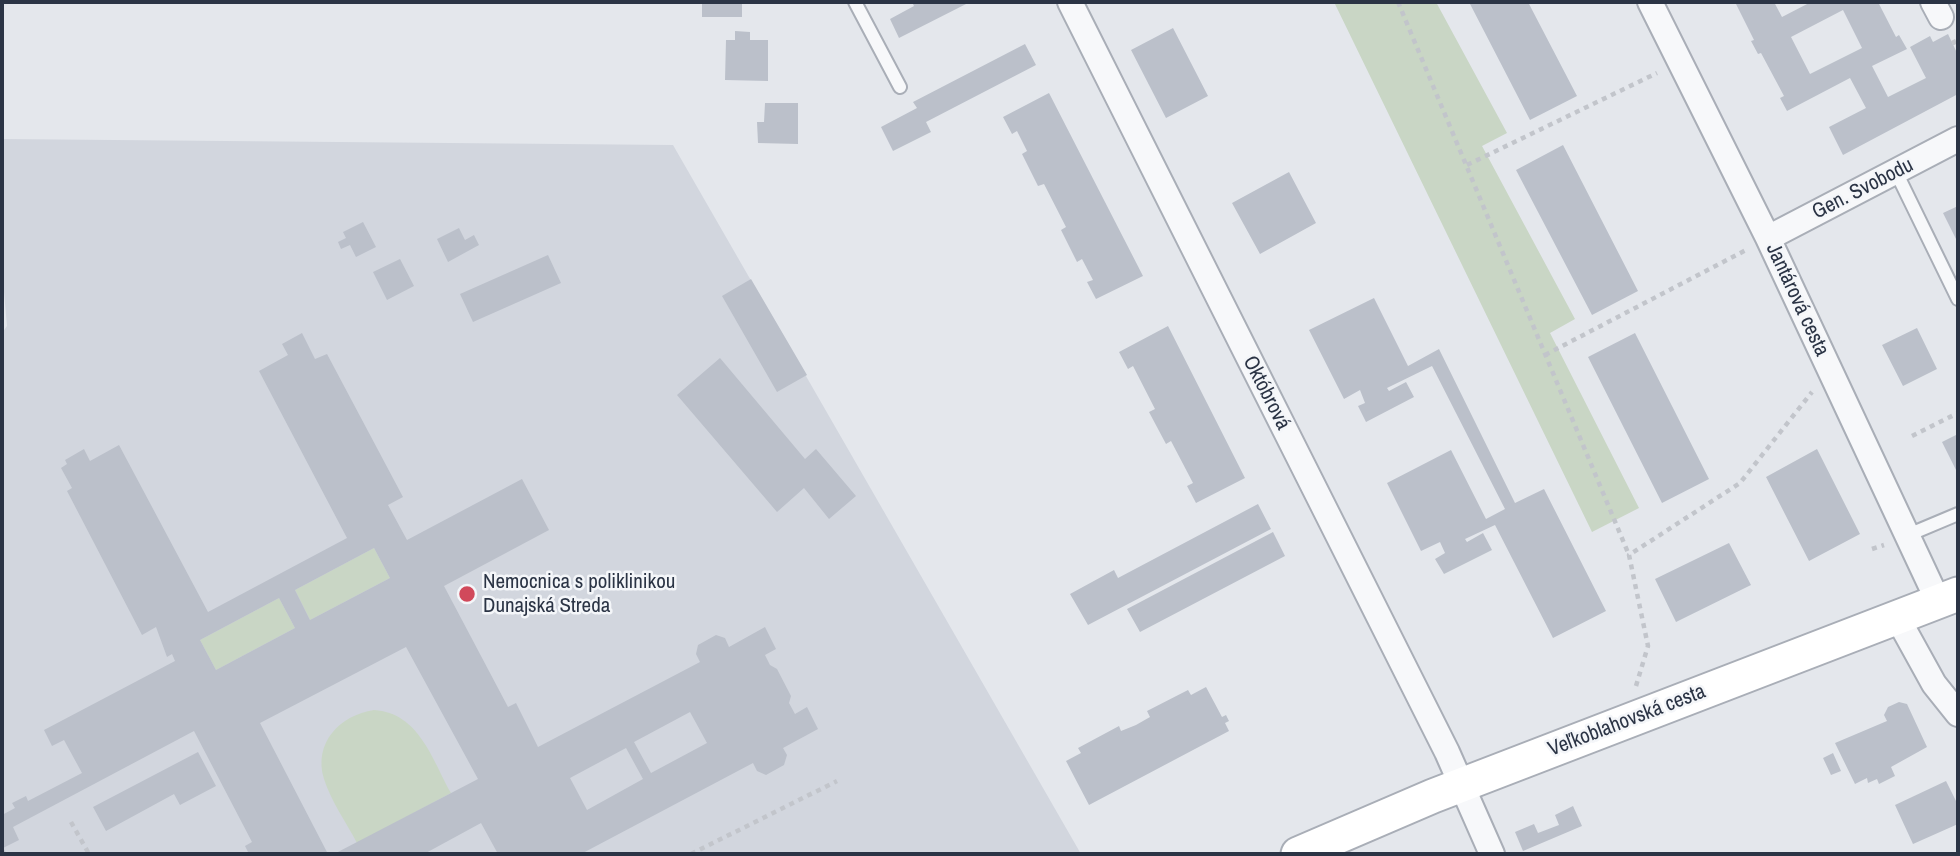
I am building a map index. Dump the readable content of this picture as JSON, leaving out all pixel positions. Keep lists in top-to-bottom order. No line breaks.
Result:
{"streets":{"main road":["Veľkoblahovská cesta"],"street":["Gen. Svobodu","Jantárová cesta","Októbrová"]},"crossings":[["Gen. Svobodu","Jantárová cesta"],["Jantárová cesta","Veľkoblahovská cesta"],["Októbrová","Veľkoblahovská cesta"]],"places":["Nemocnica s poliklinikou Dunajská Streda"]}
